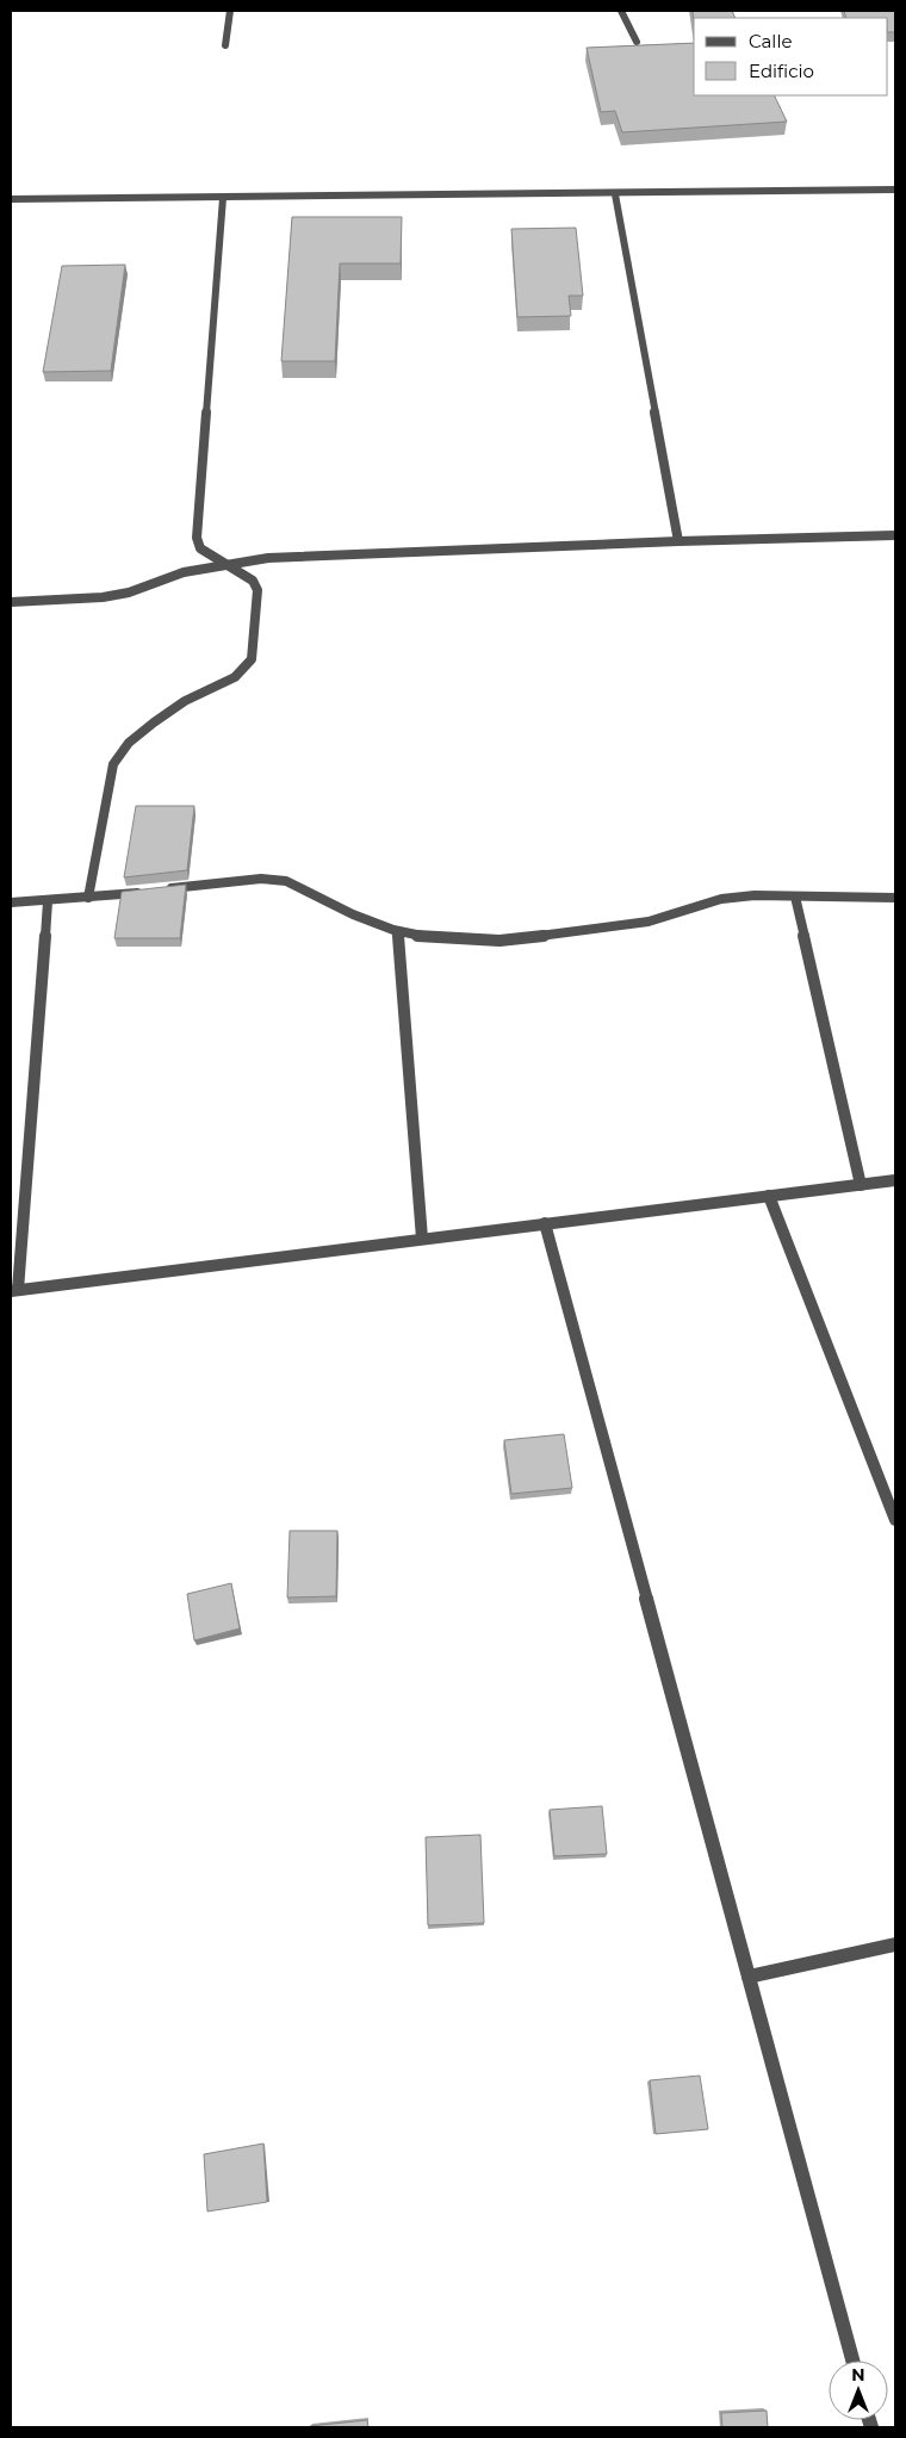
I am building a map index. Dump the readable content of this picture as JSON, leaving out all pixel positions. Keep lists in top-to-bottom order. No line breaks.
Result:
{"legend":["Calle","Edificio"],"north":"top"}
